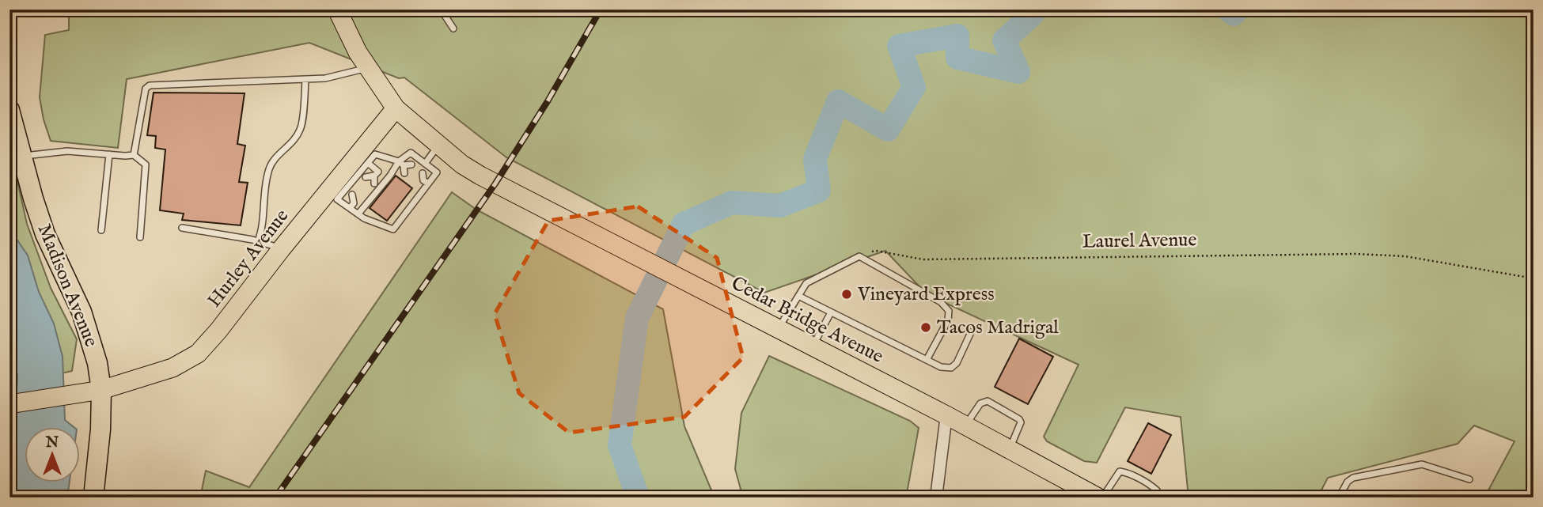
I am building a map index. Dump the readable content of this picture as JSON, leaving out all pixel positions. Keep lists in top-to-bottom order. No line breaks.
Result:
{"streets":{"highway":["Madison Avenue"],"main road":["Hurley Avenue","Cedar Bridge Avenue"],"path":["Laurel Avenue"]},"crossings":[["Hurley Avenue","Madison Avenue"],["Hurley Avenue","Cedar Bridge Avenue"]],"places":["Vineyard Express","Tacos Madrigal"],"north":"top"}
